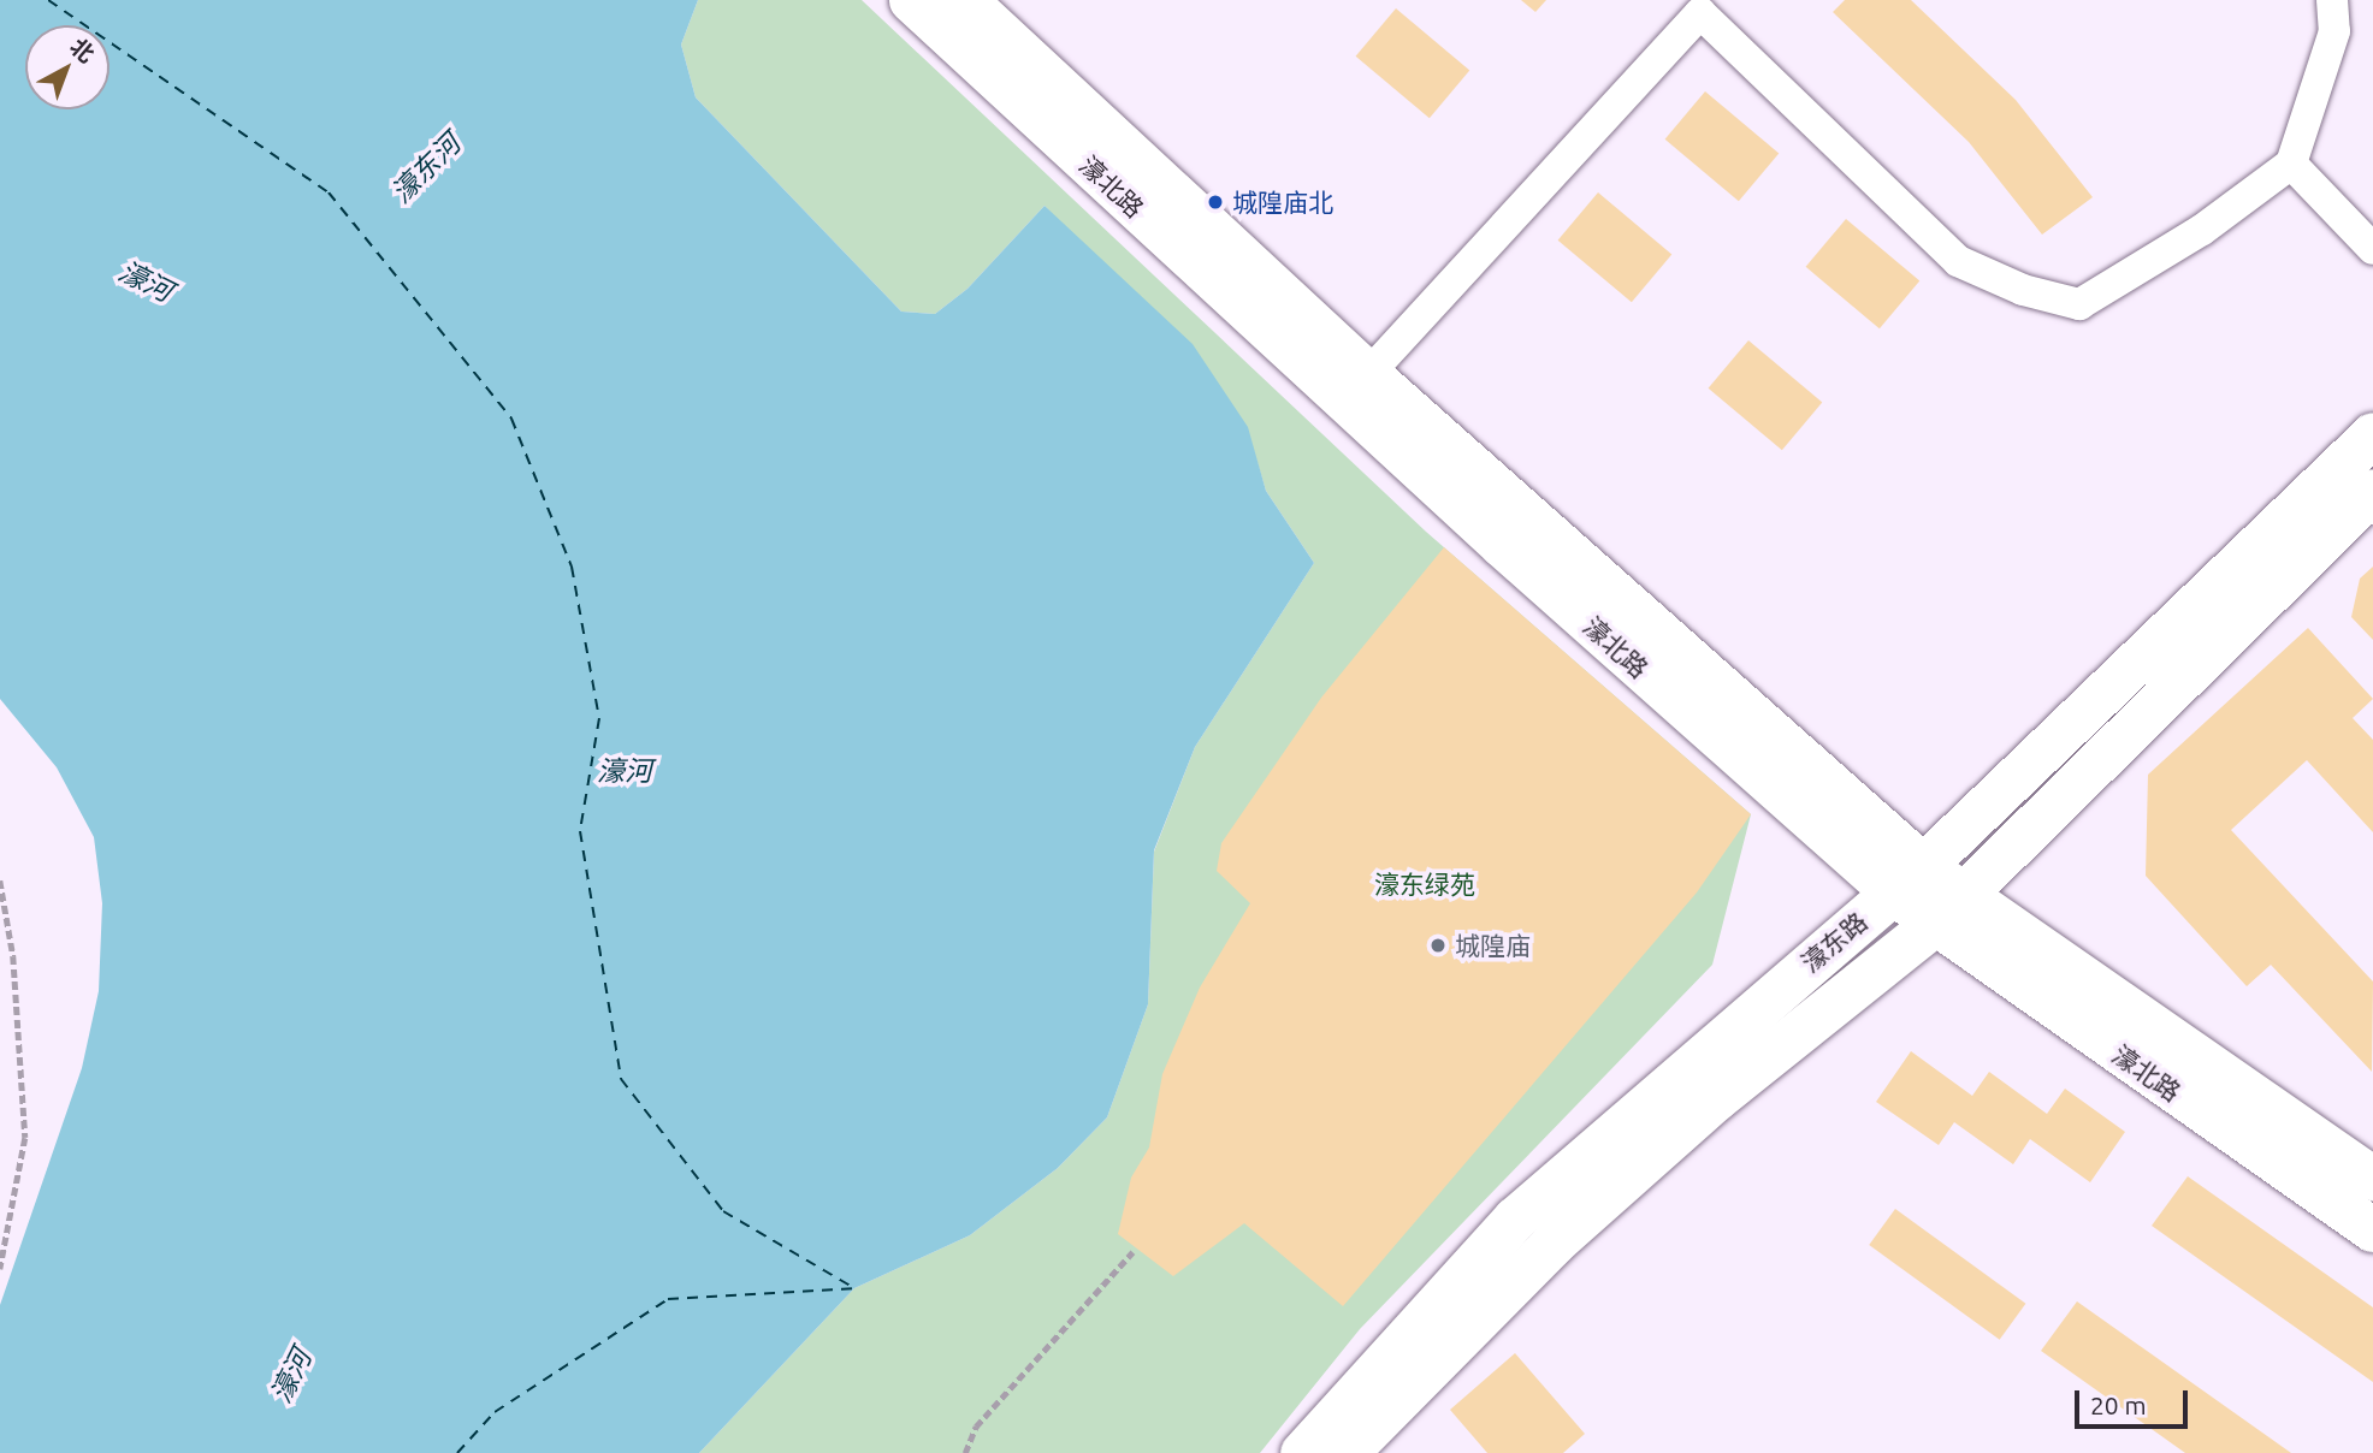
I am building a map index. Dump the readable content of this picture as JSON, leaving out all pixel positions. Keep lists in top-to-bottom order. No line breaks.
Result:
{"streets":{"street":["濠北路","濠东路"]},"crossings":[["濠北路","濠东路"]],"water":["濠东河","濠河"],"parks":["濠东绿苑"],"places":["城隍庙北","城隍庙"],"scale_bar":"20 m","north":"top right"}
